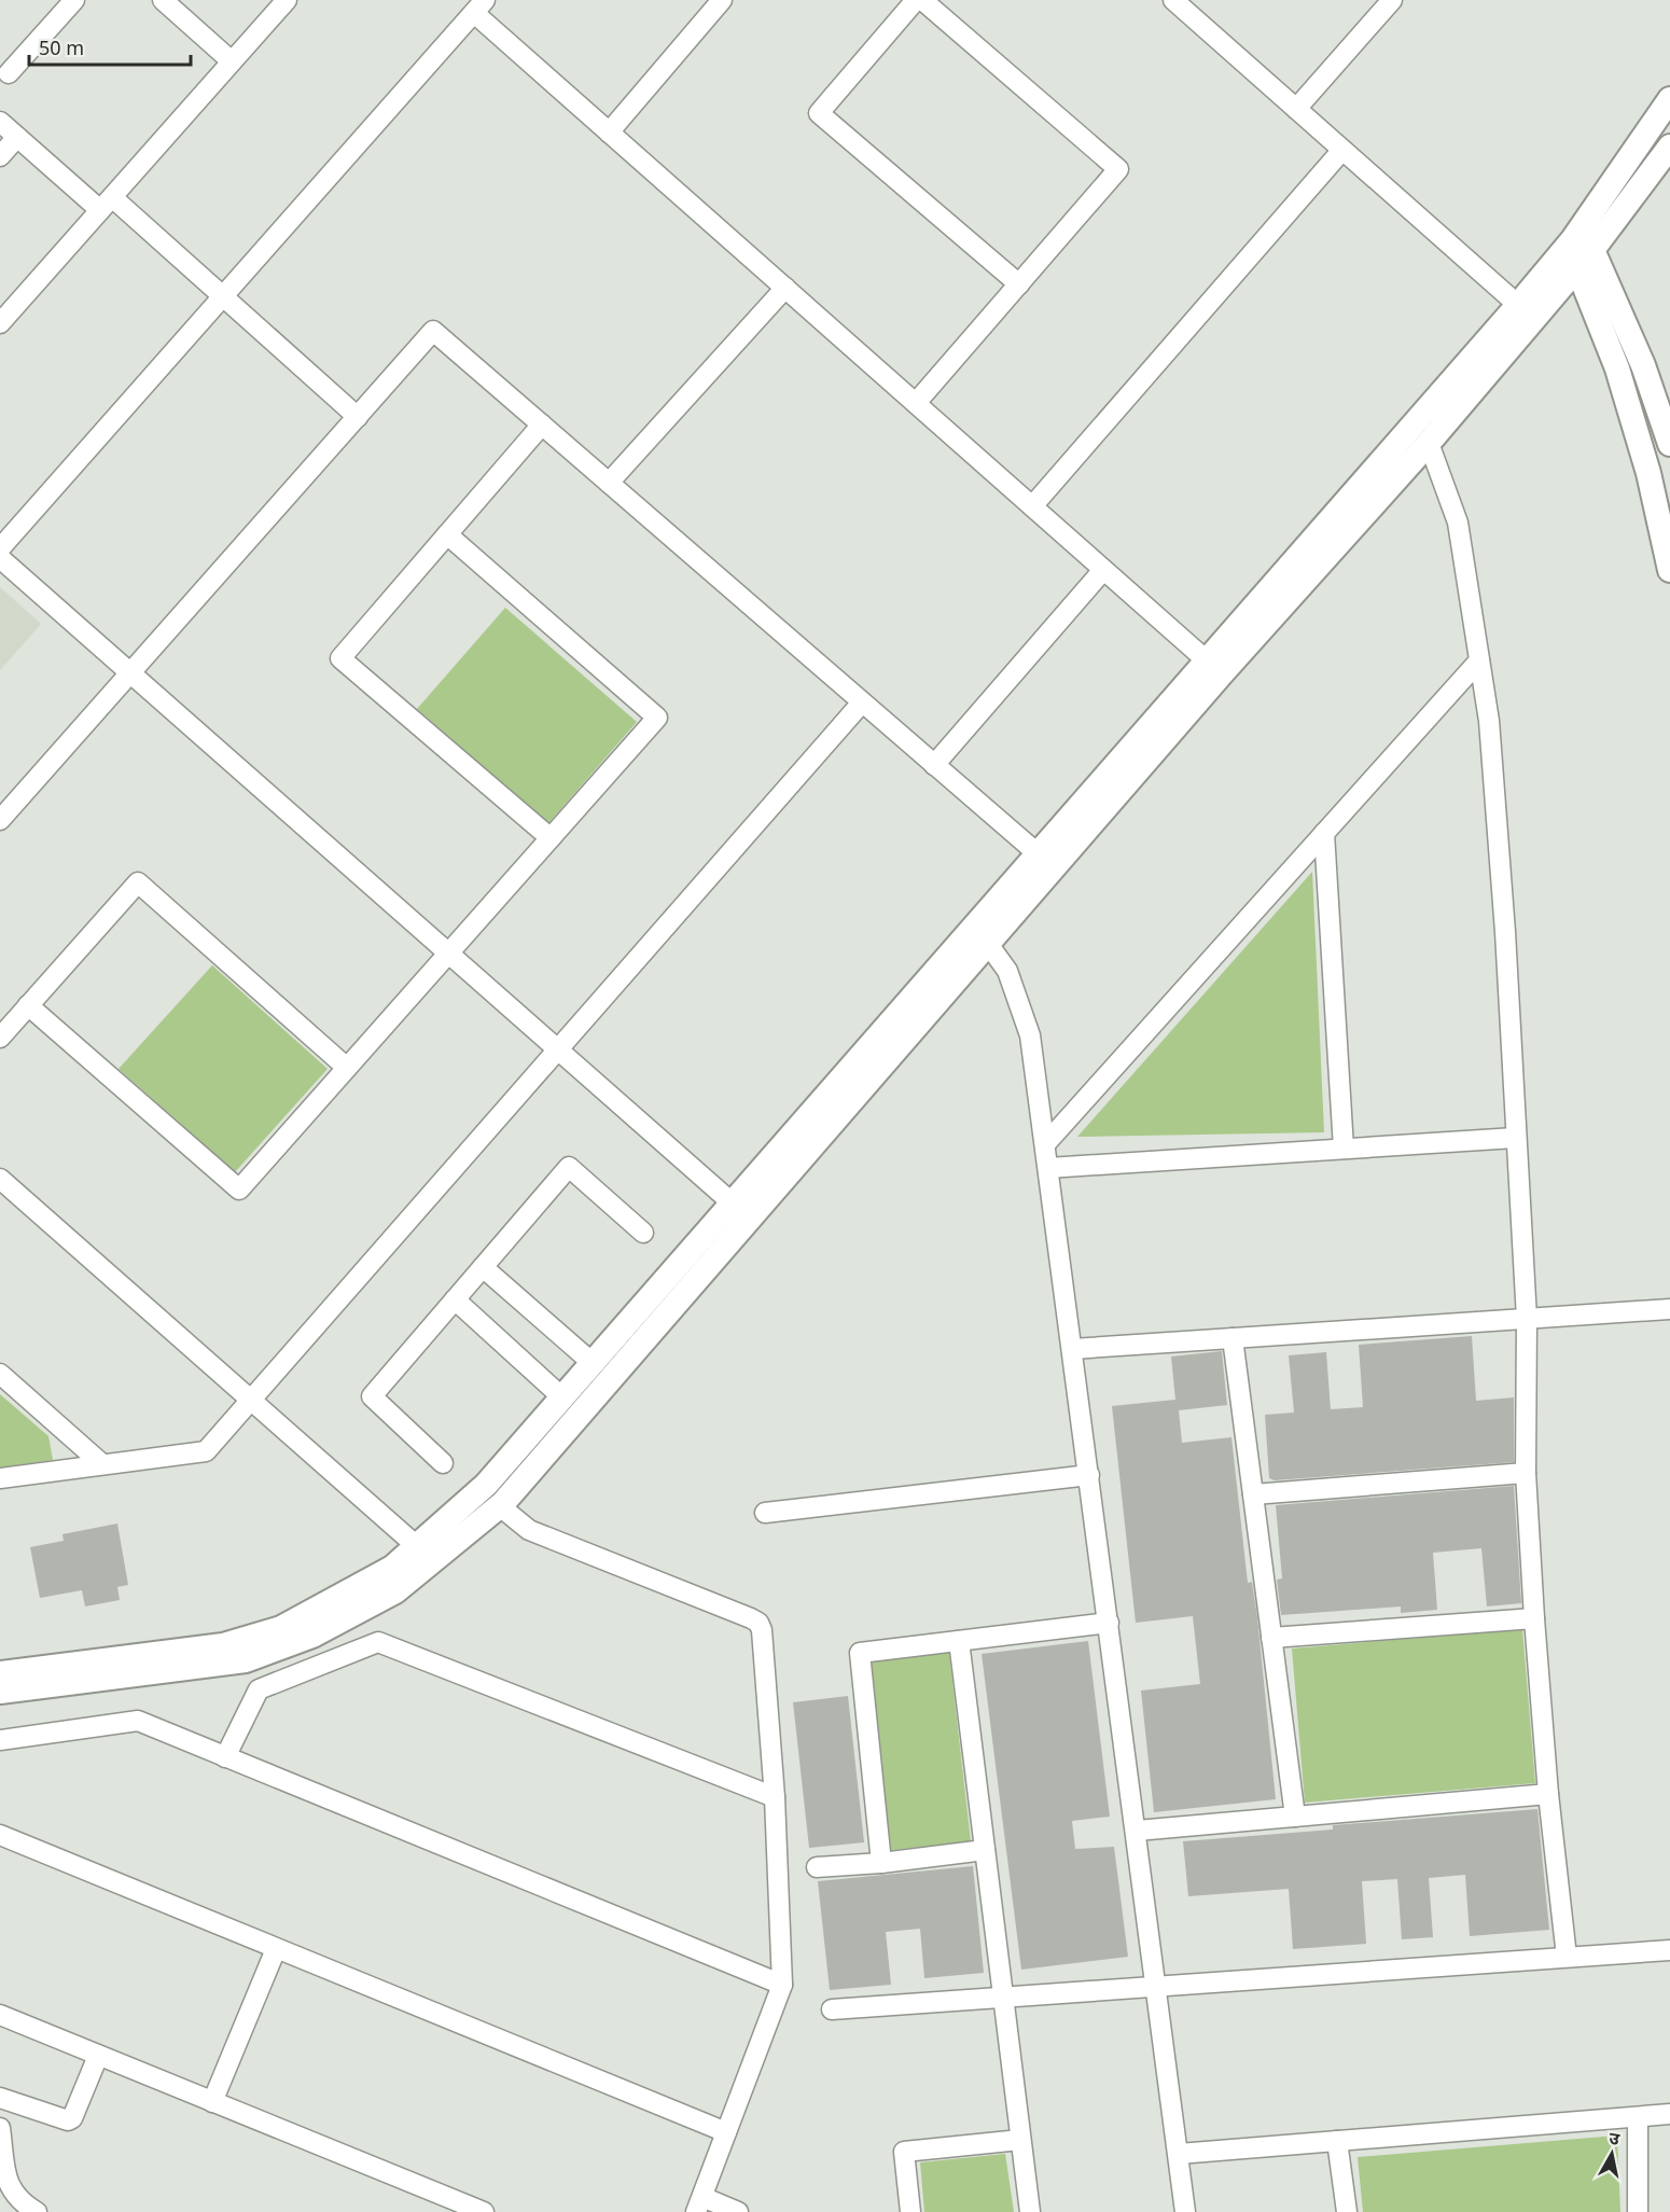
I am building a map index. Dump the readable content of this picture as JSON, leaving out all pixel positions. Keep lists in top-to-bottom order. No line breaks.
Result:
{"scale_bar":"50 m","north":"top"}
